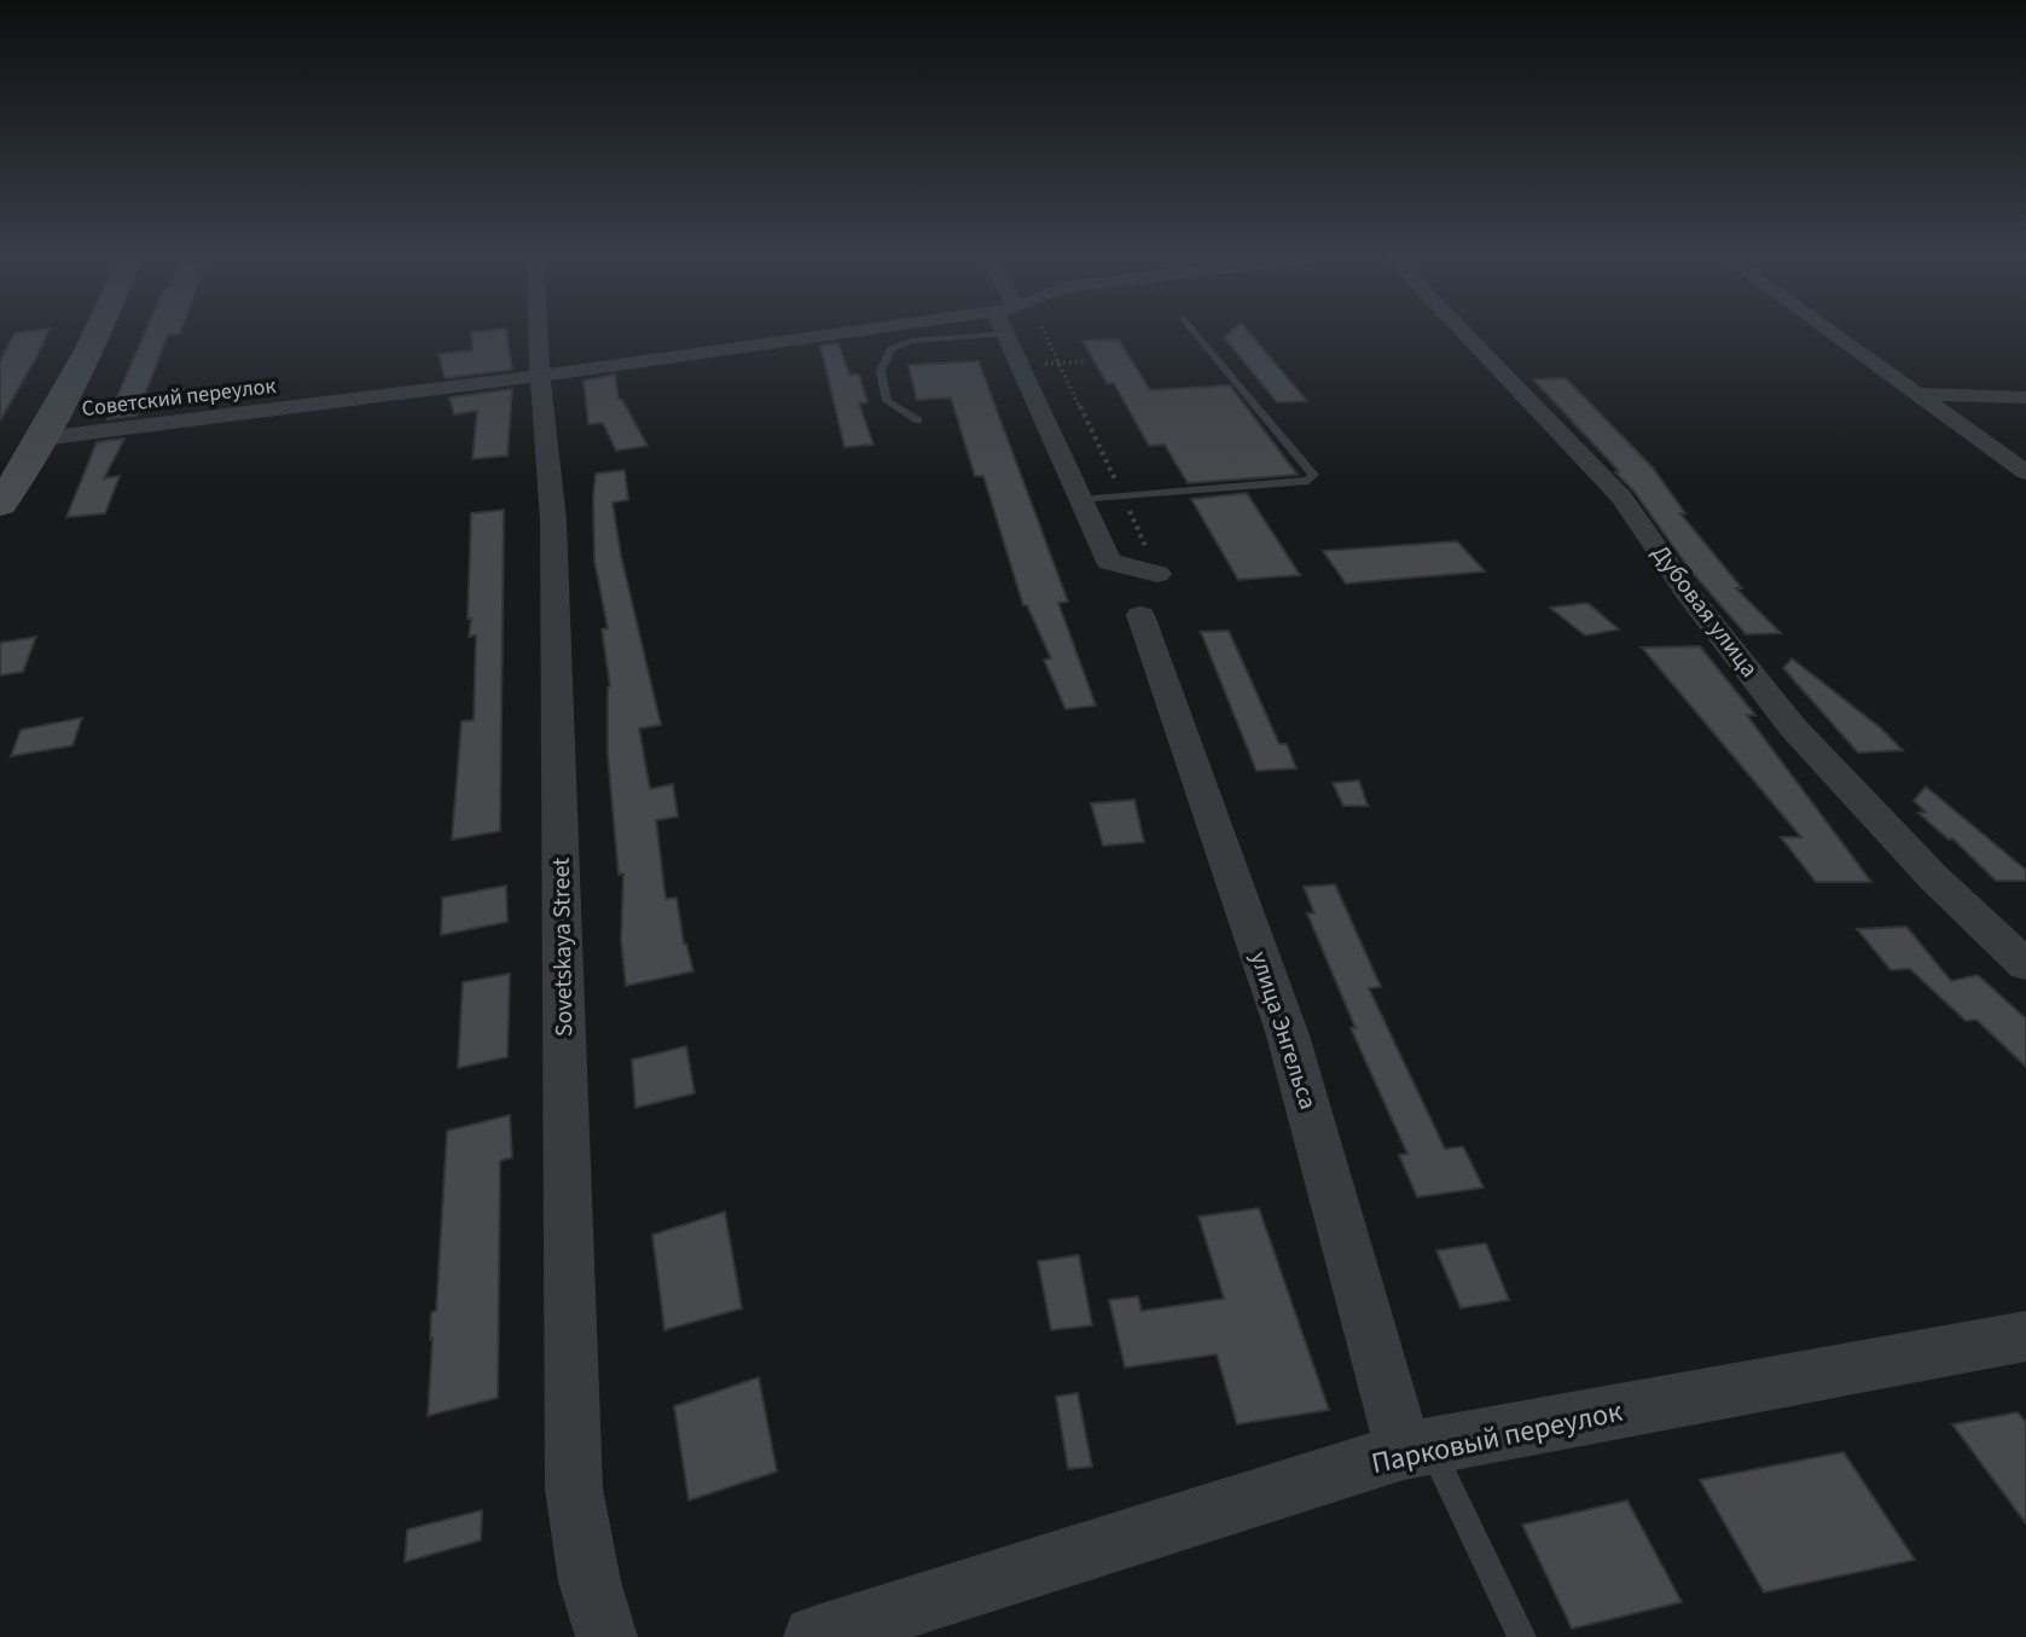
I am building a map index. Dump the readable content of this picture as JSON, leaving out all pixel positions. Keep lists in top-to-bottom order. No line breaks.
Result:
{"streets":{"street":["Советский переулок","Дубовая улица","Sovetskaya Street","улица Энгельса","Парковый переулок"]},"crossings":[["Советский переулок","Sovetskaya Street"],["улица Энгельса","Парковый переулок"]]}
